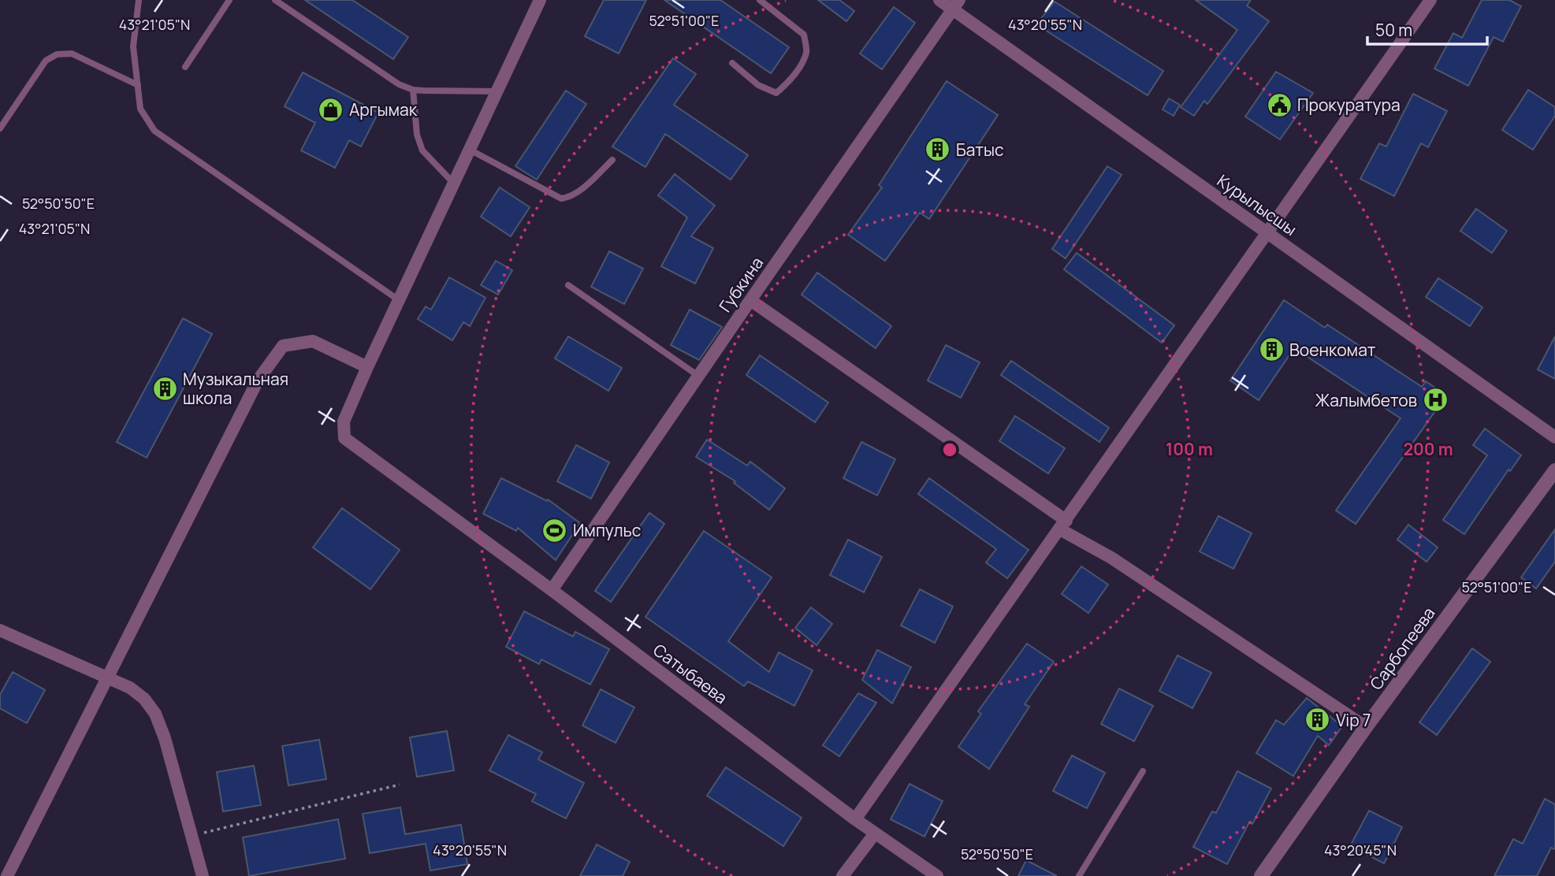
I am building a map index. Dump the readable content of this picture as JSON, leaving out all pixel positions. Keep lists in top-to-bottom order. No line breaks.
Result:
{"streets":{"street":["Курылысшы","Губкина","Сарбопеева","Сатыбаева"]},"crossings":[["Курылысшы","Губкина"],["Губкина","Сатыбаева"]],"places":{"public building":["Прокуратура"],"shop":["Аргымак"],"building":["Батыс","Военкомат","Музыкальная школа","Vip 7"],"hospital":["Жалымбетов"],"sports":["Импульс"]},"scale_bar":"50 m","coordinates":["52°51'00\"E","43°21'05\"N","43°20'55\"N","52°50'50\"E","43°20'45\"N"],"rings":["100 m","200 m"]}
